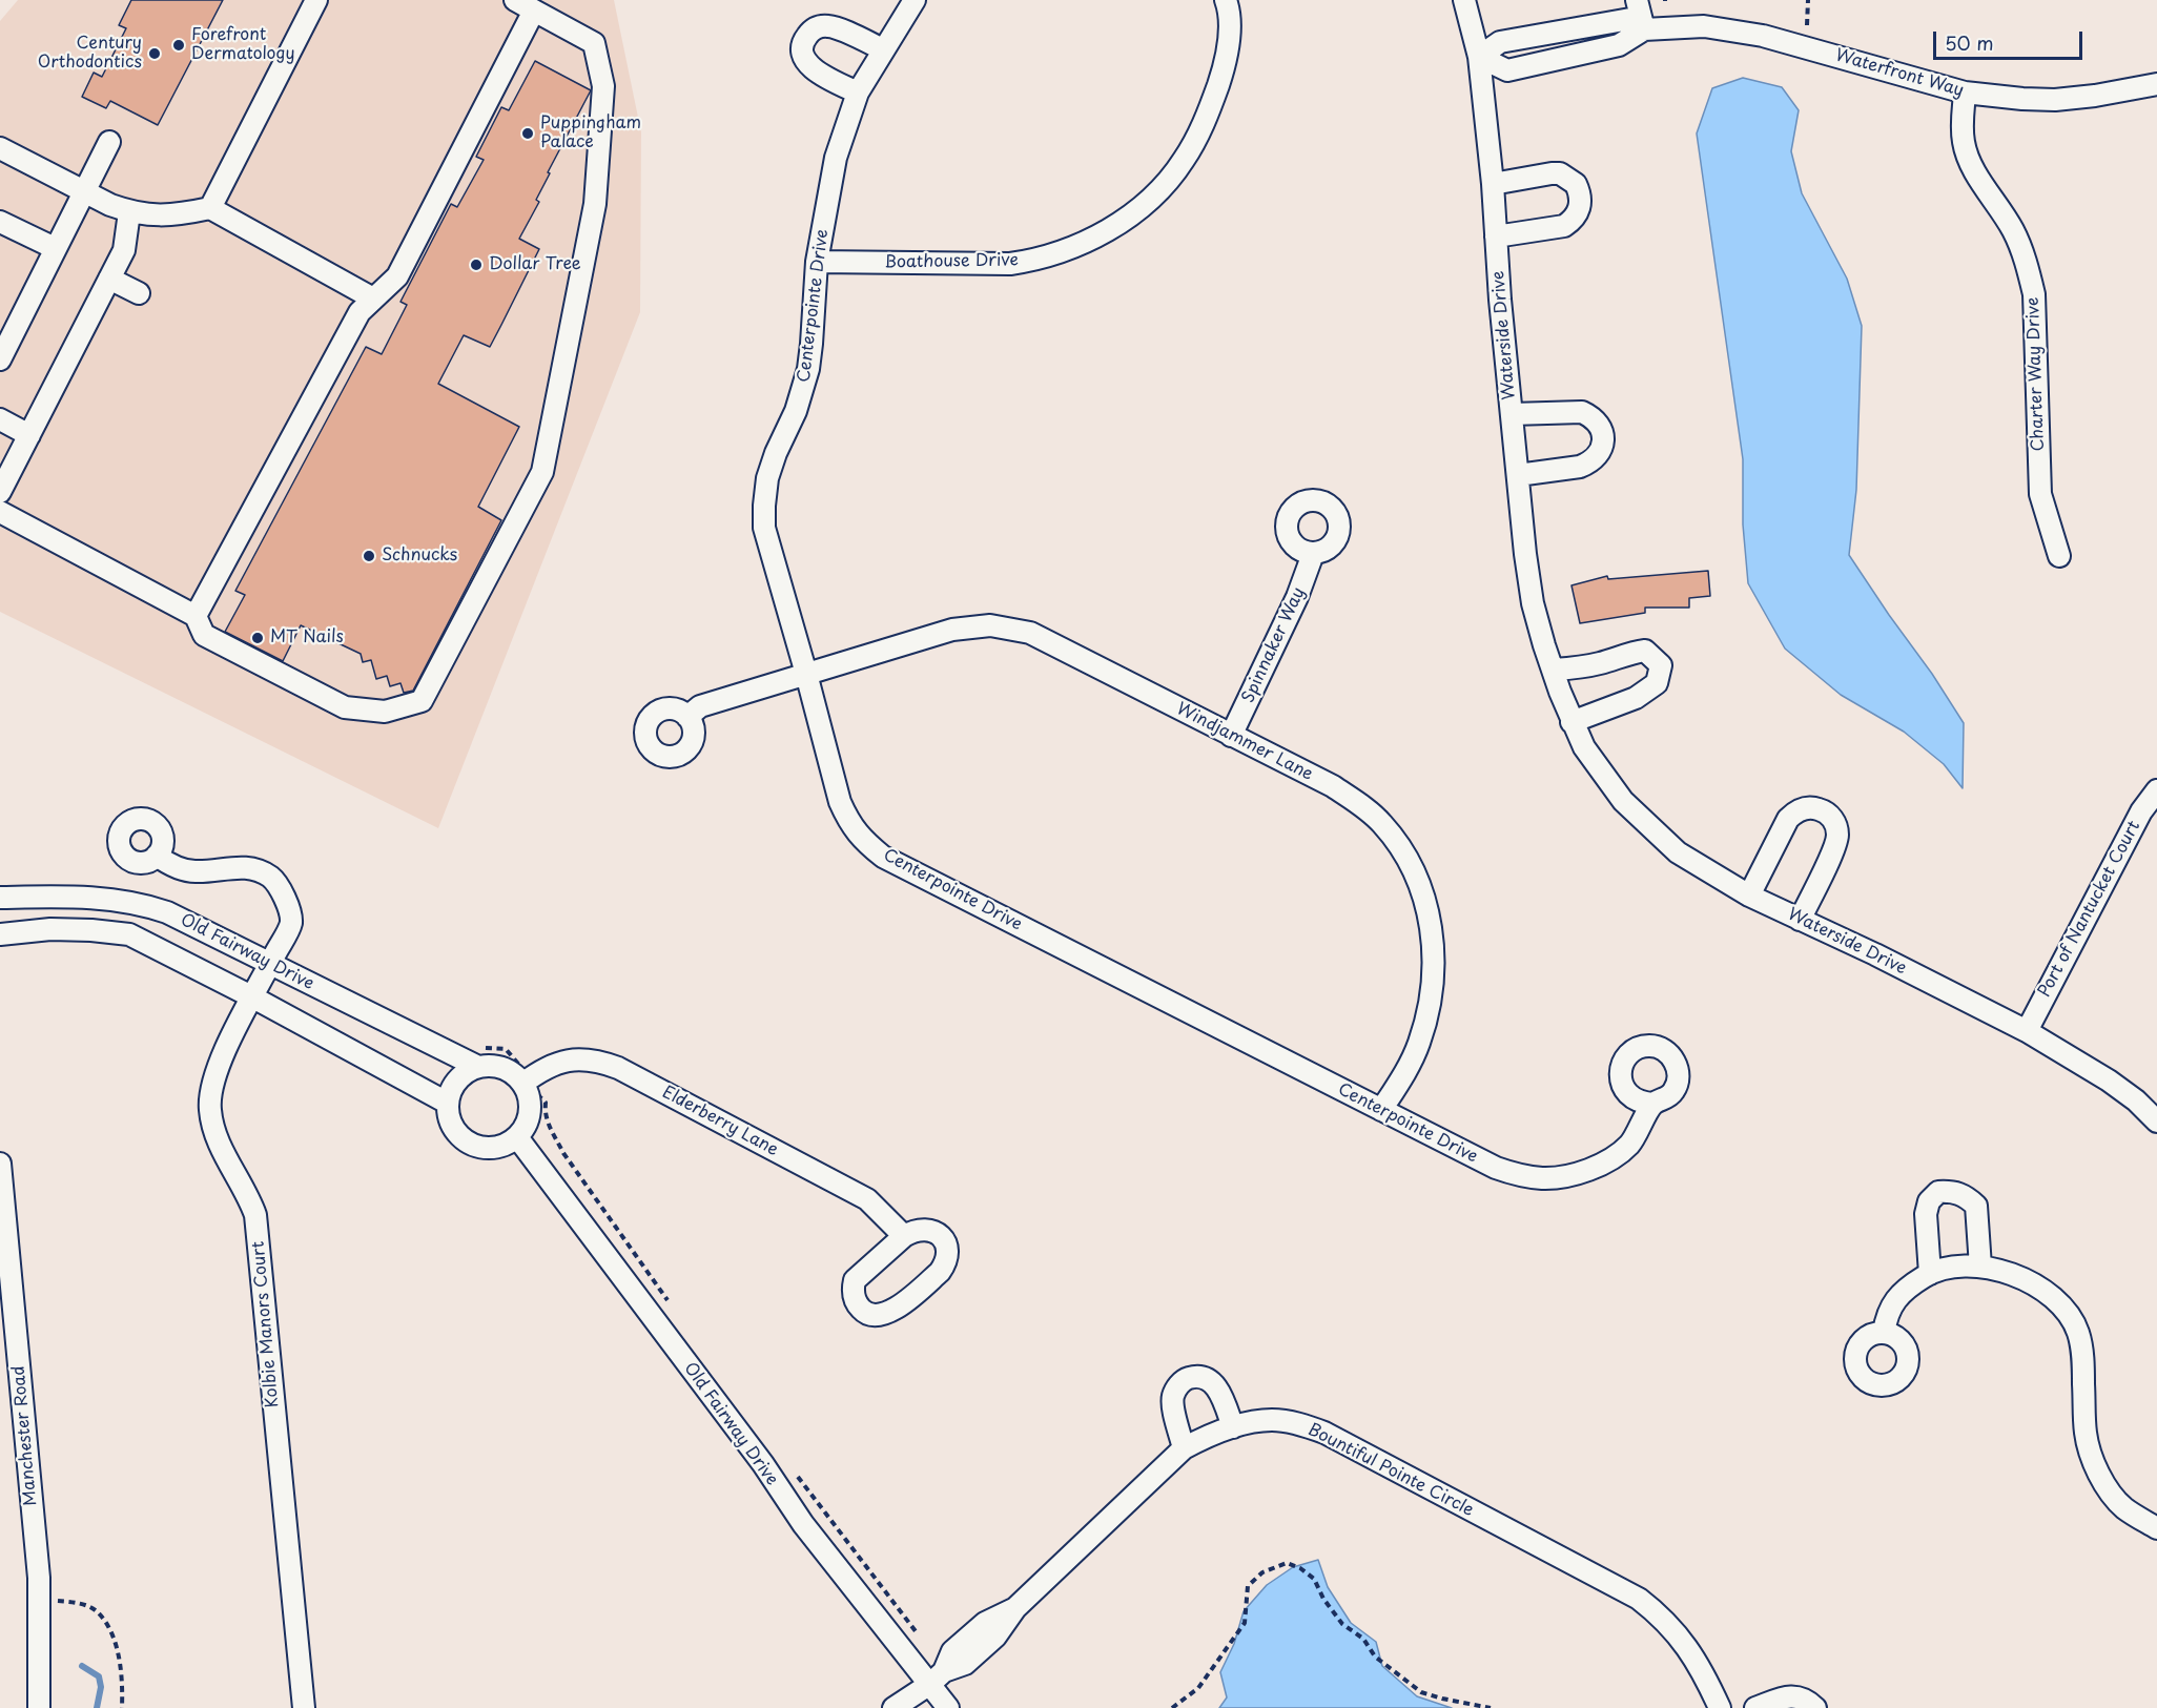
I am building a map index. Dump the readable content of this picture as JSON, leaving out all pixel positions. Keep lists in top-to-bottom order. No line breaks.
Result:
{"streets":{"street":["Waterfront Way","Boathouse Drive","Centerpointe Drive","Waterside Drive","Charter Way Drive","Spinnaker Way","Windjammer Lane","Port of Nantucket Court","Old Fairway Drive","Elderberry Lane","Kolbie Manors Court","Manchester Road","Bountiful Pointe Circle"]},"crossings":[["Waterfront Way","Waterside Drive"],["Waterfront Way","Charter Way Drive"],["Boathouse Drive","Centerpointe Drive"],["Centerpointe Drive","Windjammer Lane"],["Waterside Drive","Port of Nantucket Court"],["Spinnaker Way","Windjammer Lane"],["Old Fairway Drive","Elderberry Lane"],["Old Fairway Drive","Kolbie Manors Court"],["Old Fairway Drive","Bountiful Pointe Circle"]],"places":["Forefront Dermatology","Century Orthodontics","Puppingham Palace","Dollar Tree","Schnucks","MT Nails"],"scale_bar":"50 m"}
